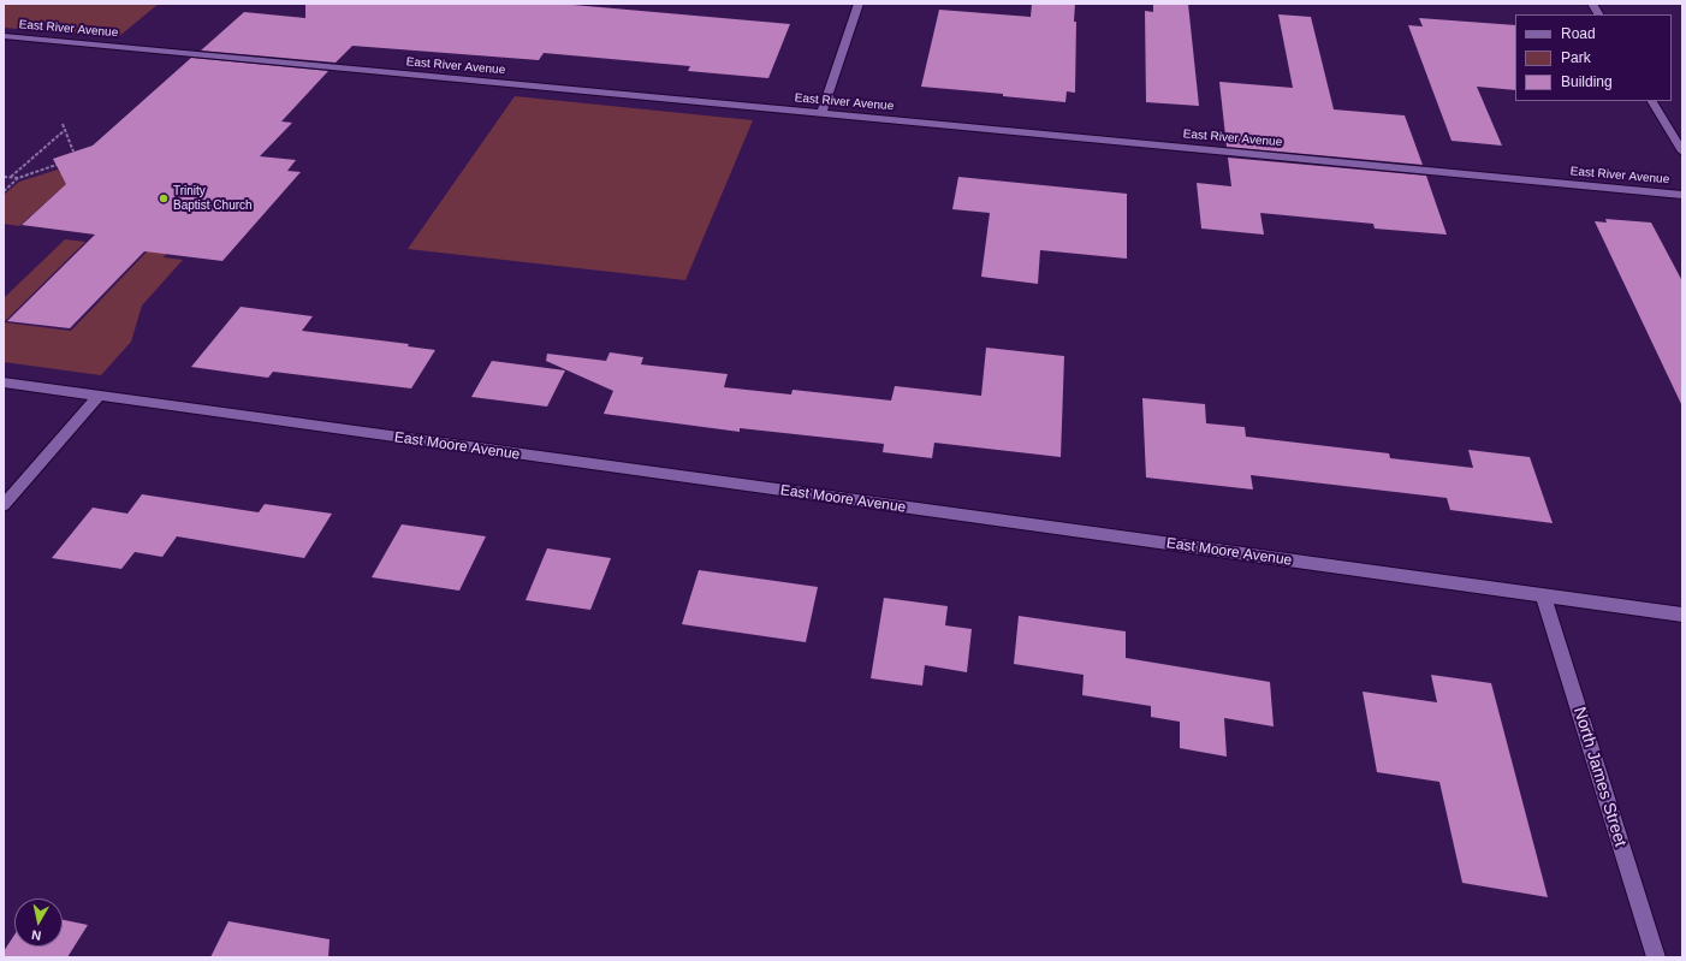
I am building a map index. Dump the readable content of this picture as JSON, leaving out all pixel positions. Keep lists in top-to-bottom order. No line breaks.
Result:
{"streets":{"street":["East River Avenue","East Moore Avenue","North James Street"]},"crossings":[["East Moore Avenue","North James Street"]],"places":["Trinity Baptist Church"],"legend":["Road","Park","Building"],"north":"bottom"}
